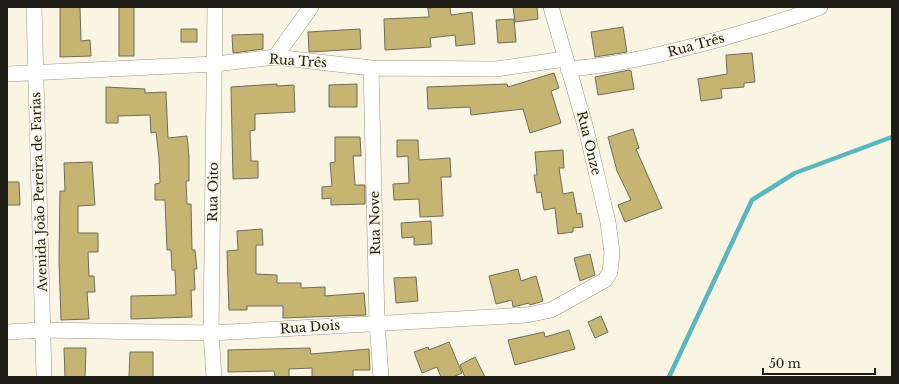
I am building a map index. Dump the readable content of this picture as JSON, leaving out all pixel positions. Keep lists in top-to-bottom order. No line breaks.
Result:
{"streets":{"street":["Rua Três","Rua Onze","Avenida João Pereira de Farias","Rua Oito","Rua Nove","Rua Dois"]},"crossings":[["Rua Três","Rua Onze"],["Rua Três","Avenida João Pereira de Farias"],["Rua Três","Rua Oito"],["Rua Três","Rua Nove"],["Rua Onze","Rua Dois"],["Avenida João Pereira de Farias","Rua Dois"],["Rua Oito","Rua Dois"],["Rua Nove","Rua Dois"]],"scale_bar":"50 m"}
